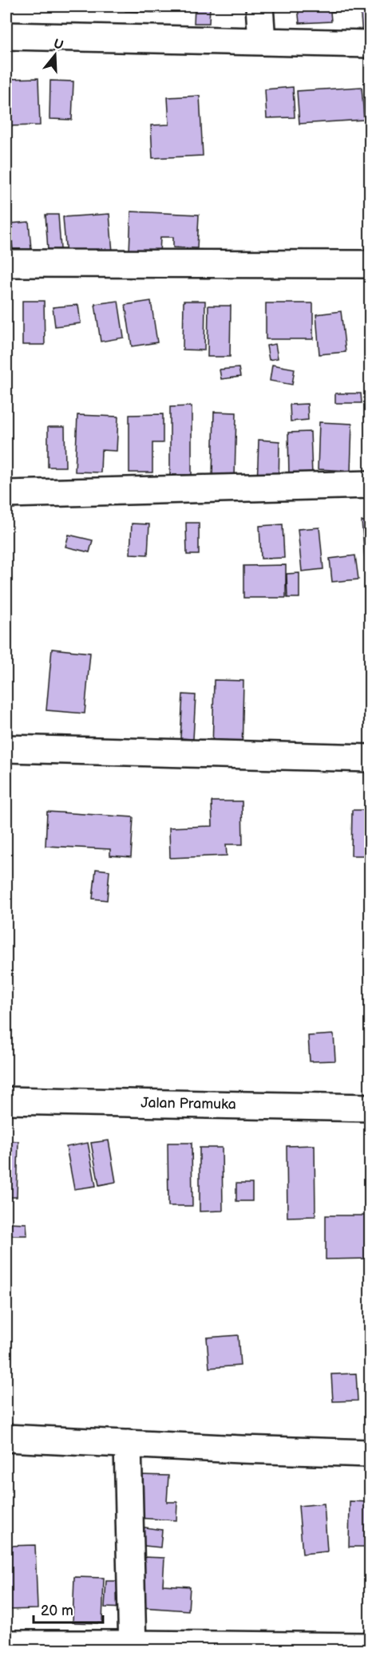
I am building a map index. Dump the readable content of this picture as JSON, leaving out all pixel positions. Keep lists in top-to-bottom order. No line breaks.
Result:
{"streets":{"street":["Jalan Pramuka"]},"scale_bar":"20 m","north":"top"}
